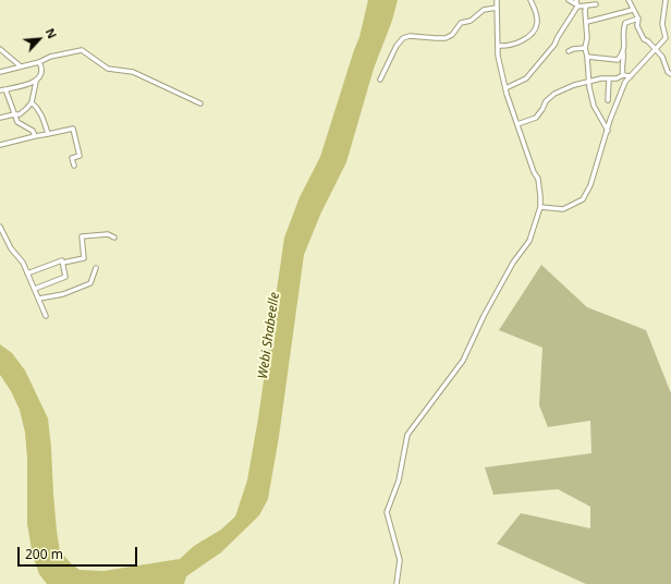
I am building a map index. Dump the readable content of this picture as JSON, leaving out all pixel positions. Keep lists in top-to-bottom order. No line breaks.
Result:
{"water":["Webi Shabeelle"],"scale_bar":"200 m","north":"top right"}
